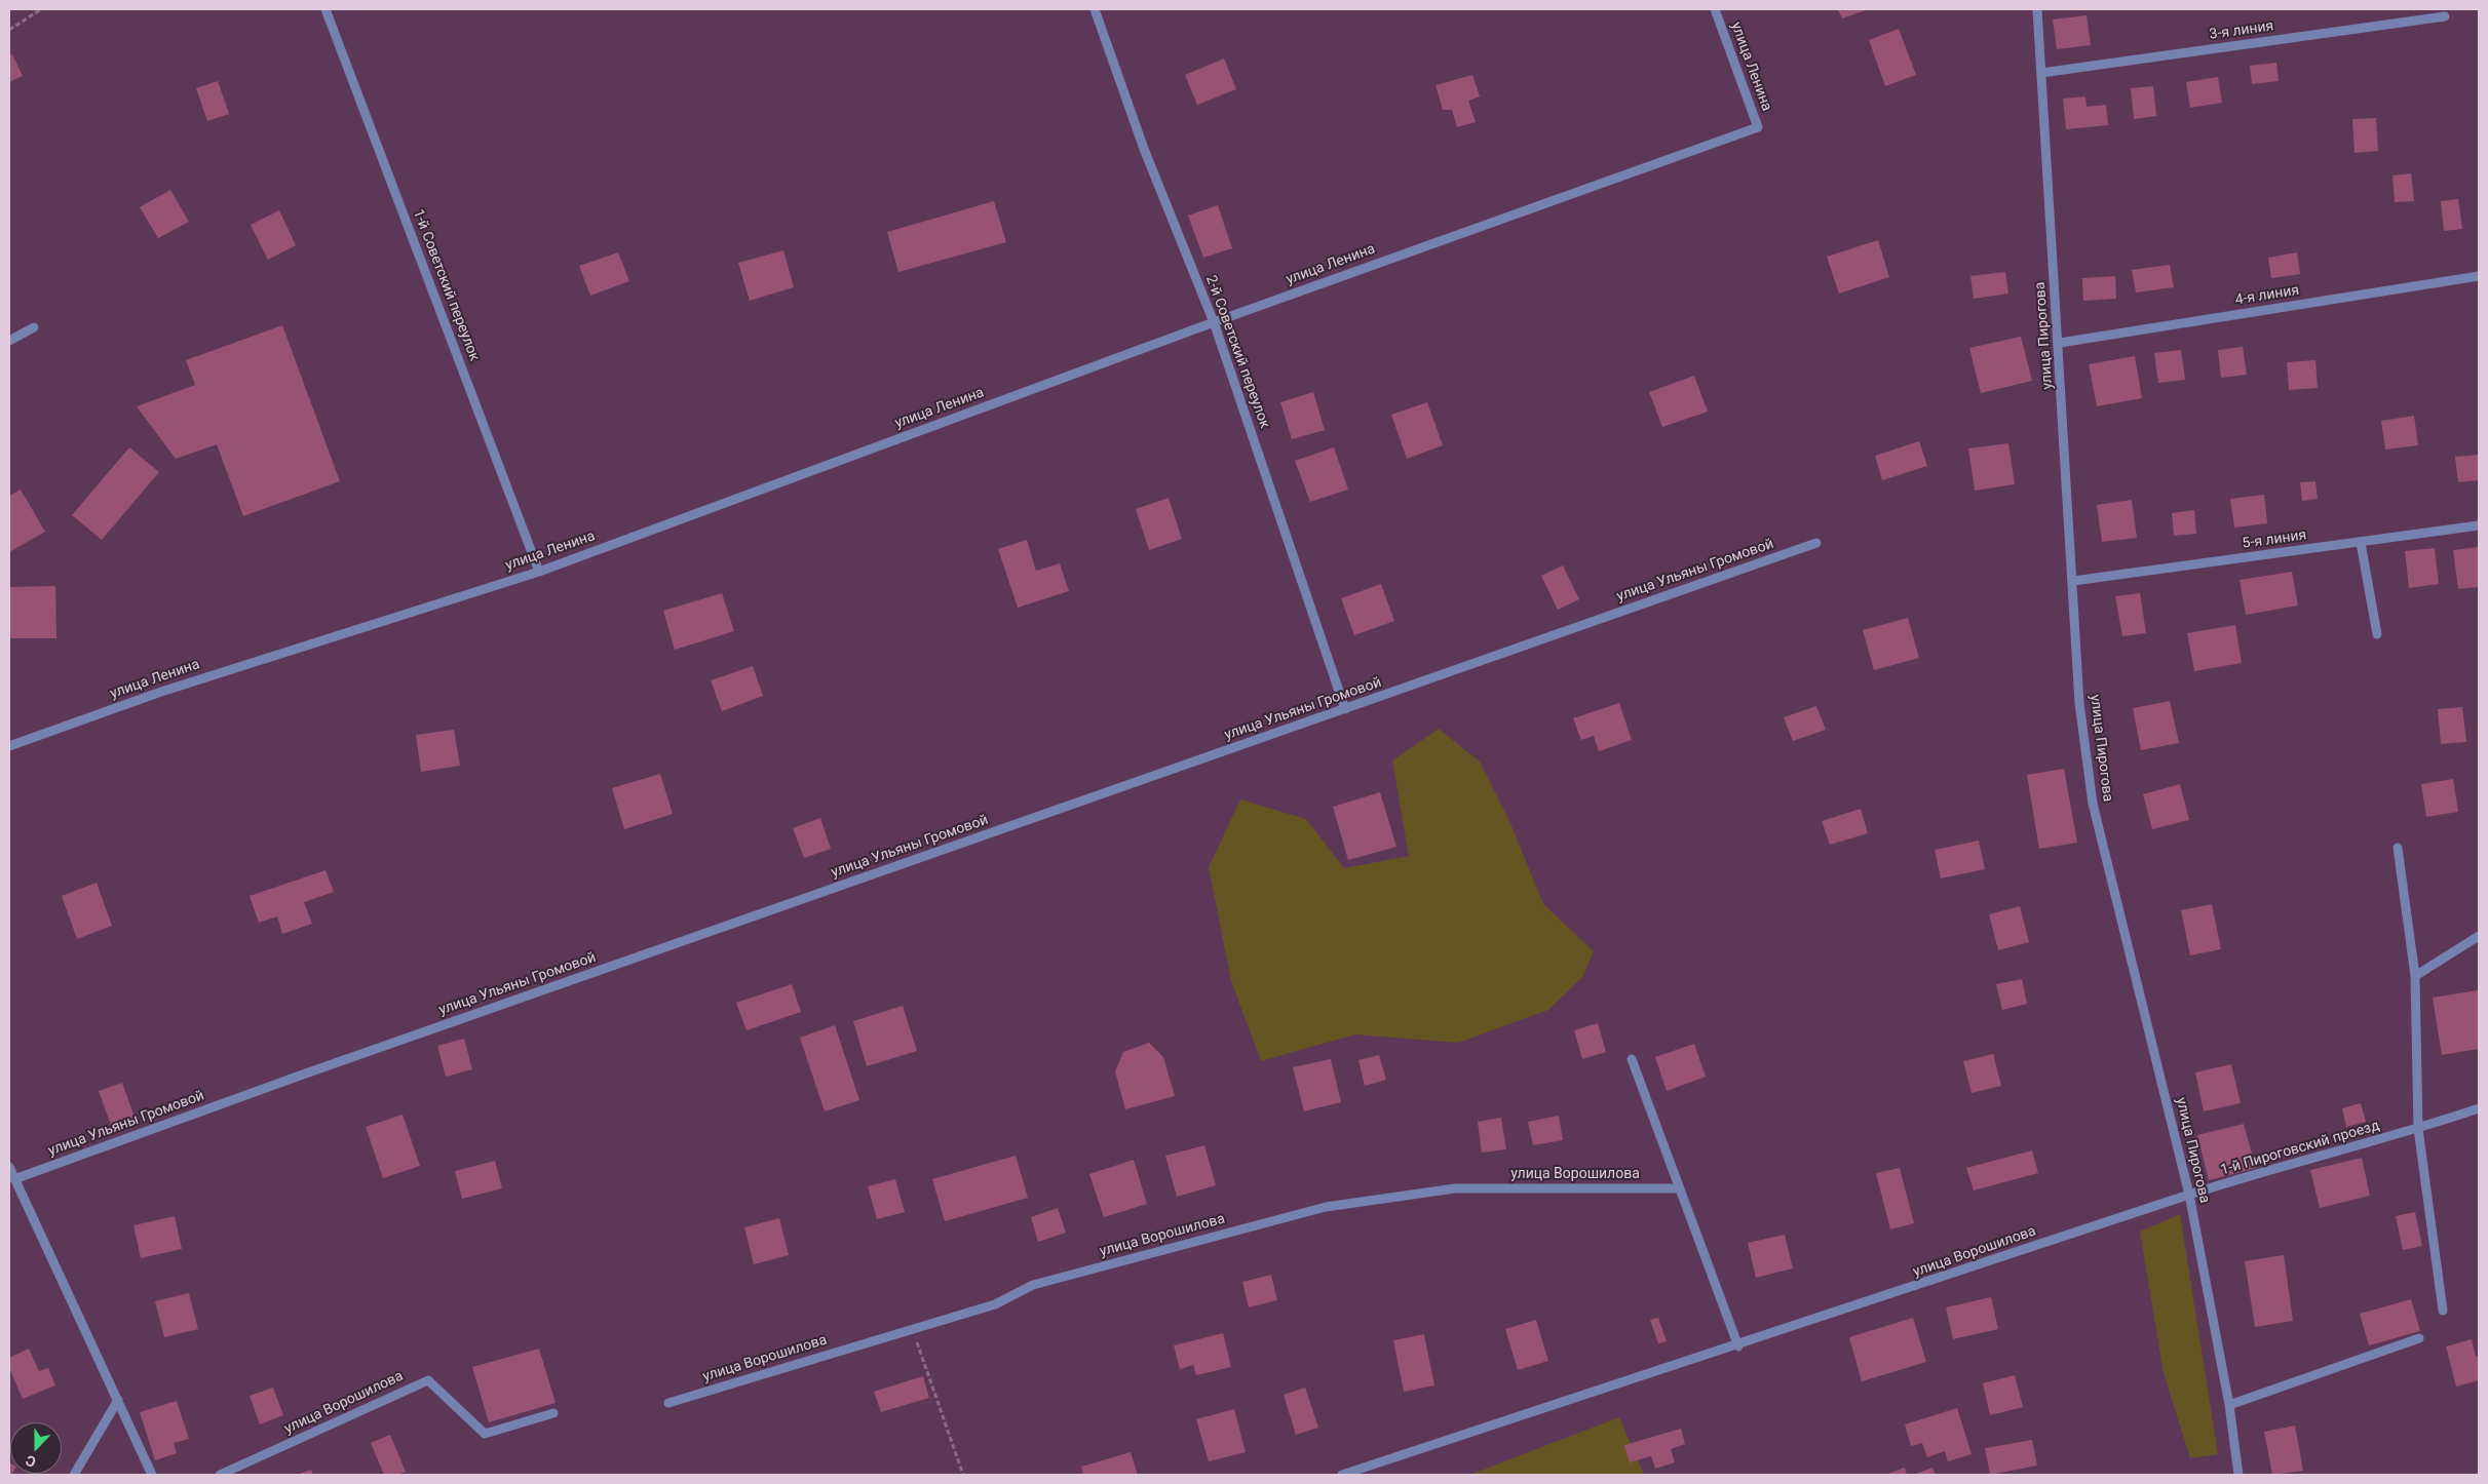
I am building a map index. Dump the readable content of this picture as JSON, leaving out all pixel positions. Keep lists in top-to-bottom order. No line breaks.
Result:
{"streets":{"street":["3-я линия","улица Ленина","1-й Советский переулок","4-я линия","улица Пирогова","2-й Советский переулок","5-я линия","улица Ульяны Громовой","1-й Пироговский проезд","улица Ворошилова"]},"crossings":[["3-я линия","улица Пирогова"],["улица Ленина","1-й Советский переулок"],["улица Ленина","2-й Советский переулок"],["4-я линия","улица Пирогова"],["улица Пирогова","5-я линия"],["улица Пирогова","1-й Пироговский проезд"],["улица Пирогова","улица Ворошилова"],["2-й Советский переулок","улица Ульяны Громовой"],["1-й Пироговский проезд","улица Ворошилова"]],"north":"bottom"}
